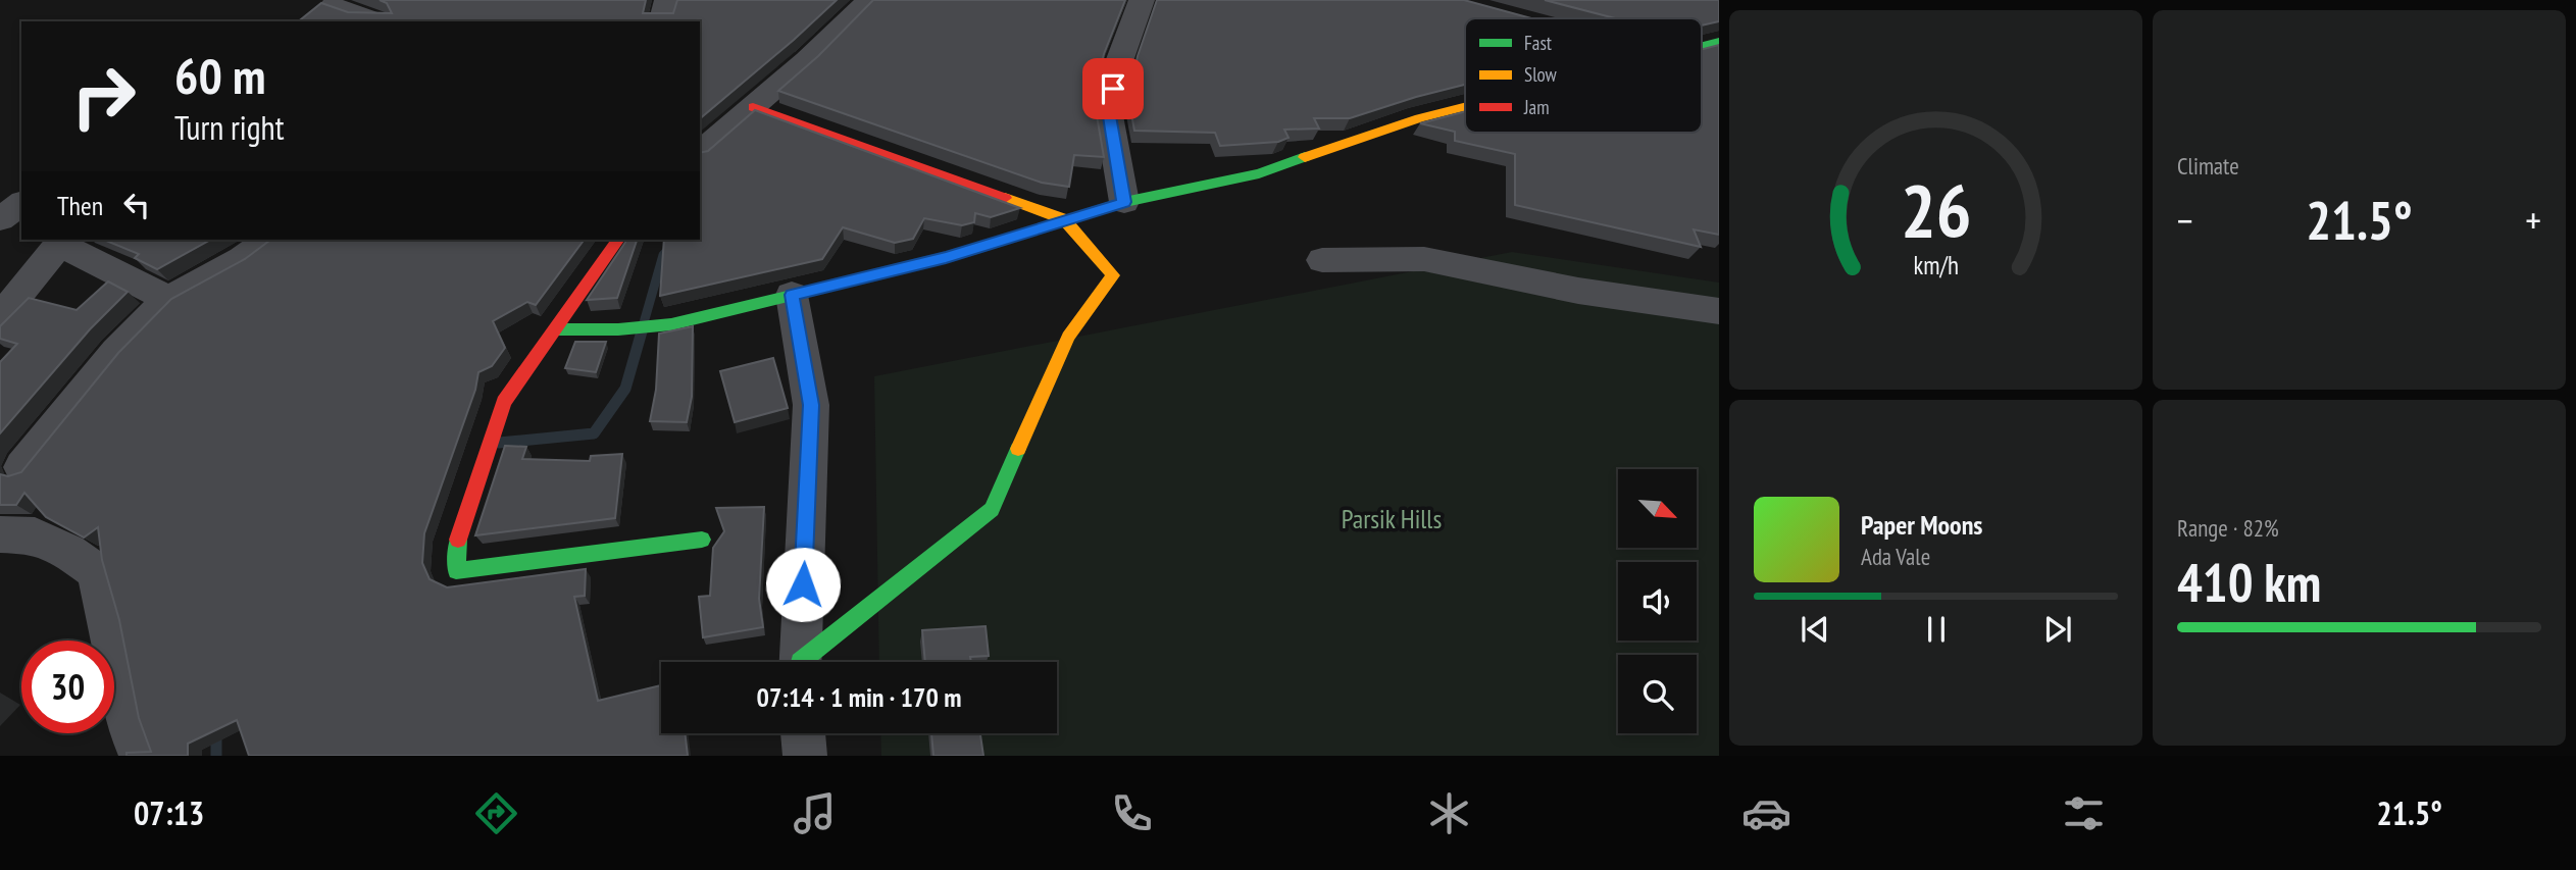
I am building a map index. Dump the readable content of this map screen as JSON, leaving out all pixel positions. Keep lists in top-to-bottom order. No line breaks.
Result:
{"parks":["Parsik Hills"],"legend":["Fast","Slow","Jam"],"north":"bottom right","page":{"tile":["Climate",["Range · 82%","410 km"]],"turn":["60 m","Turn right"],"then":"Then","heat":["−","21.5°","+"],"song":["Paper Moons","Ada Vale"],"limit":"30","trip":"07:14 · 1 min · 170 m","tabs":["07:13","21.5°"],"gauge":["26","km/h"]}}
